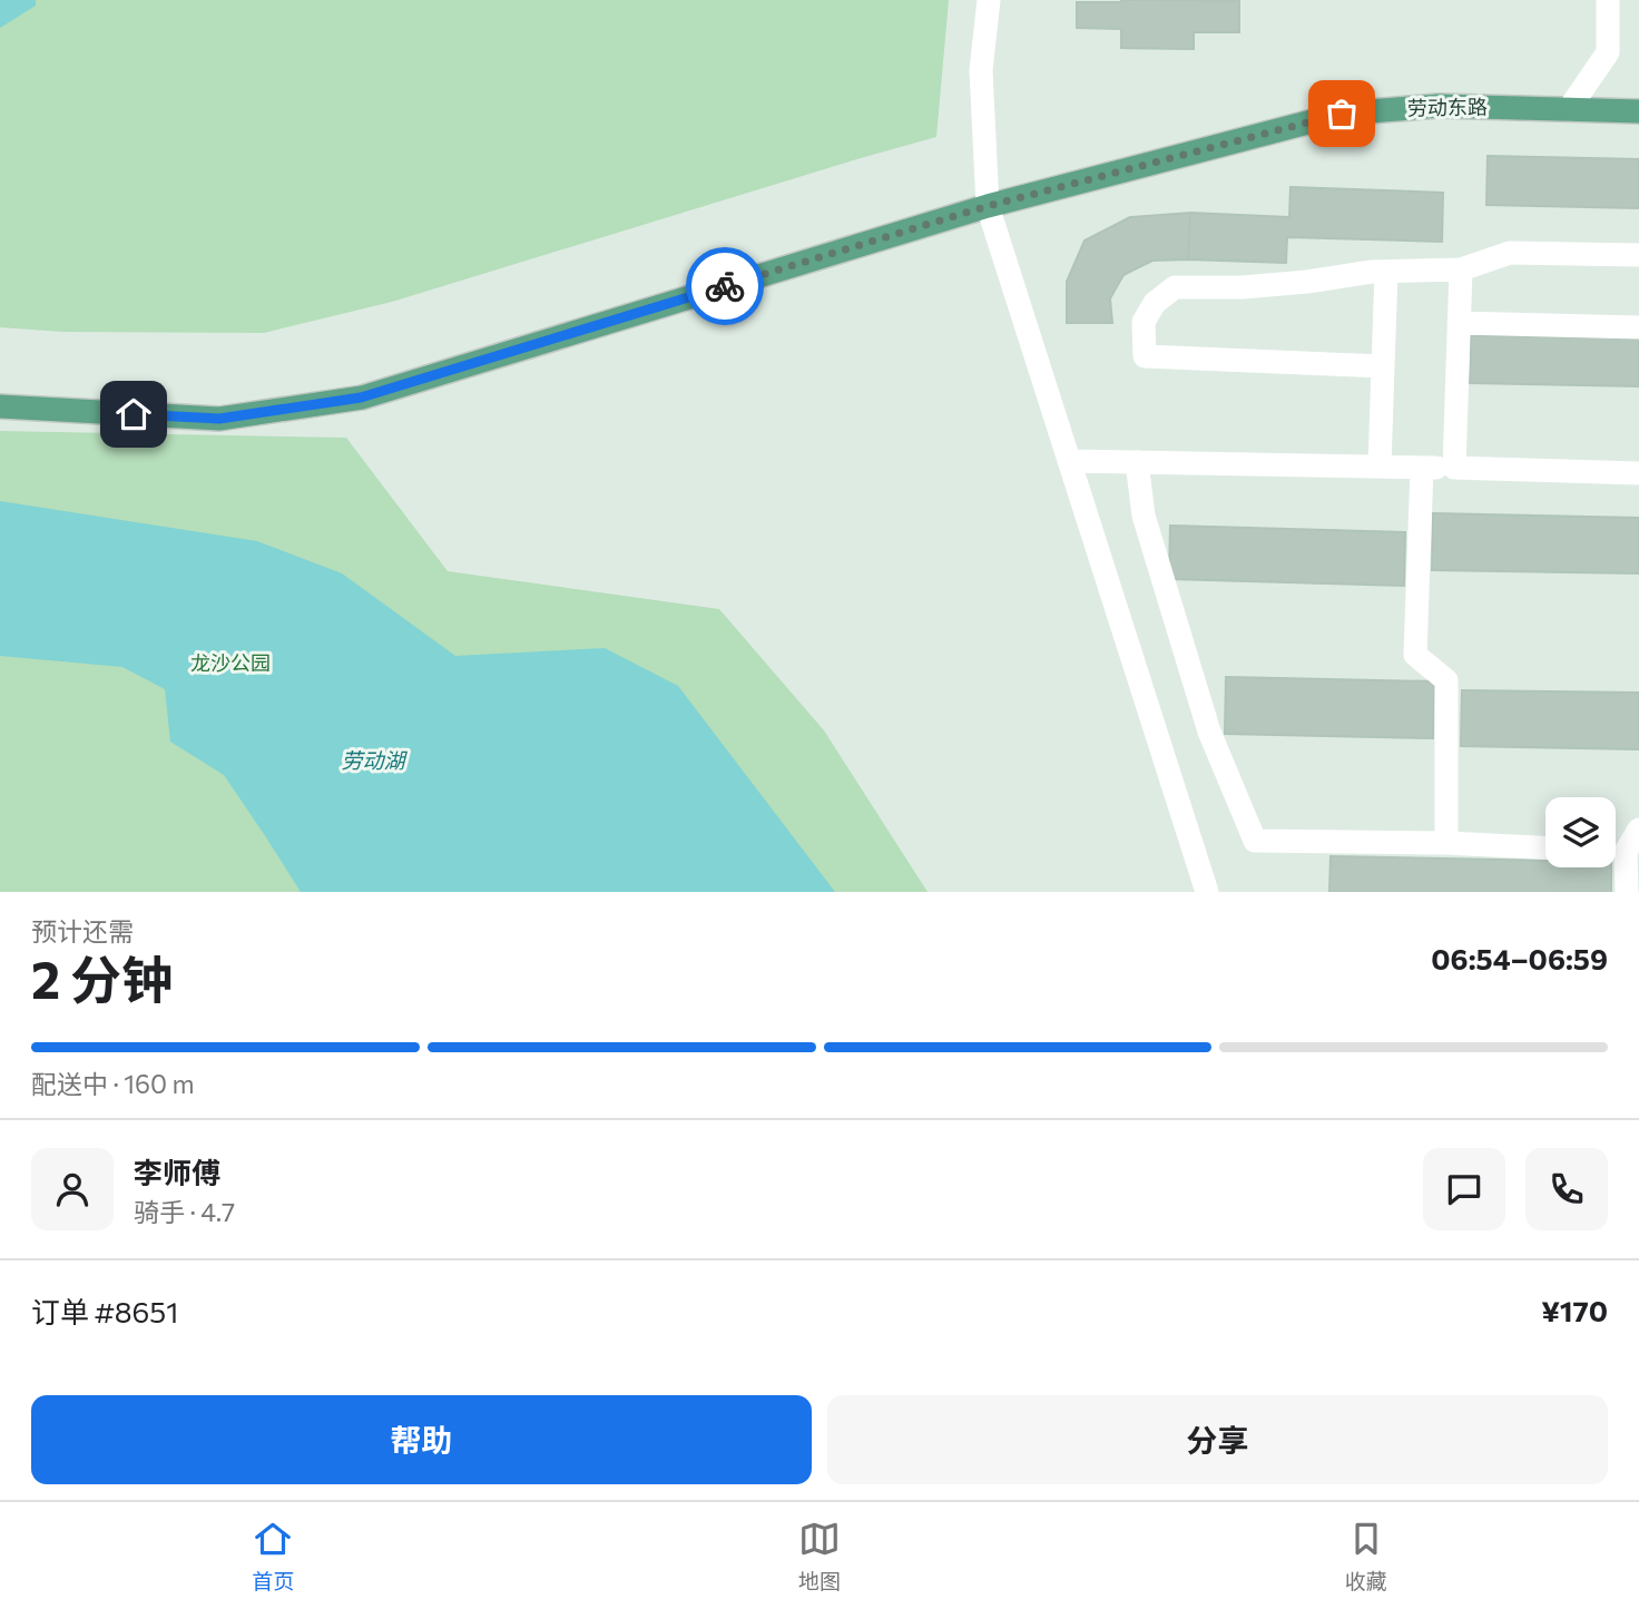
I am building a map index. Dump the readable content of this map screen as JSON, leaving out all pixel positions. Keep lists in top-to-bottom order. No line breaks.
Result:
{"streets":{"main road":["劳动东路"]},"water":["劳动湖"],"parks":["龙沙公园"],"page":{"heading":["2 分钟","预计还需","06:54–06:59"],"panel":["李师傅","骑手 · 4.7","订单 #8651","¥170"],"bar":"配送中 · 160 m","buttons":["帮助","分享"],"tabs":["首页","地图","收藏"]}}
